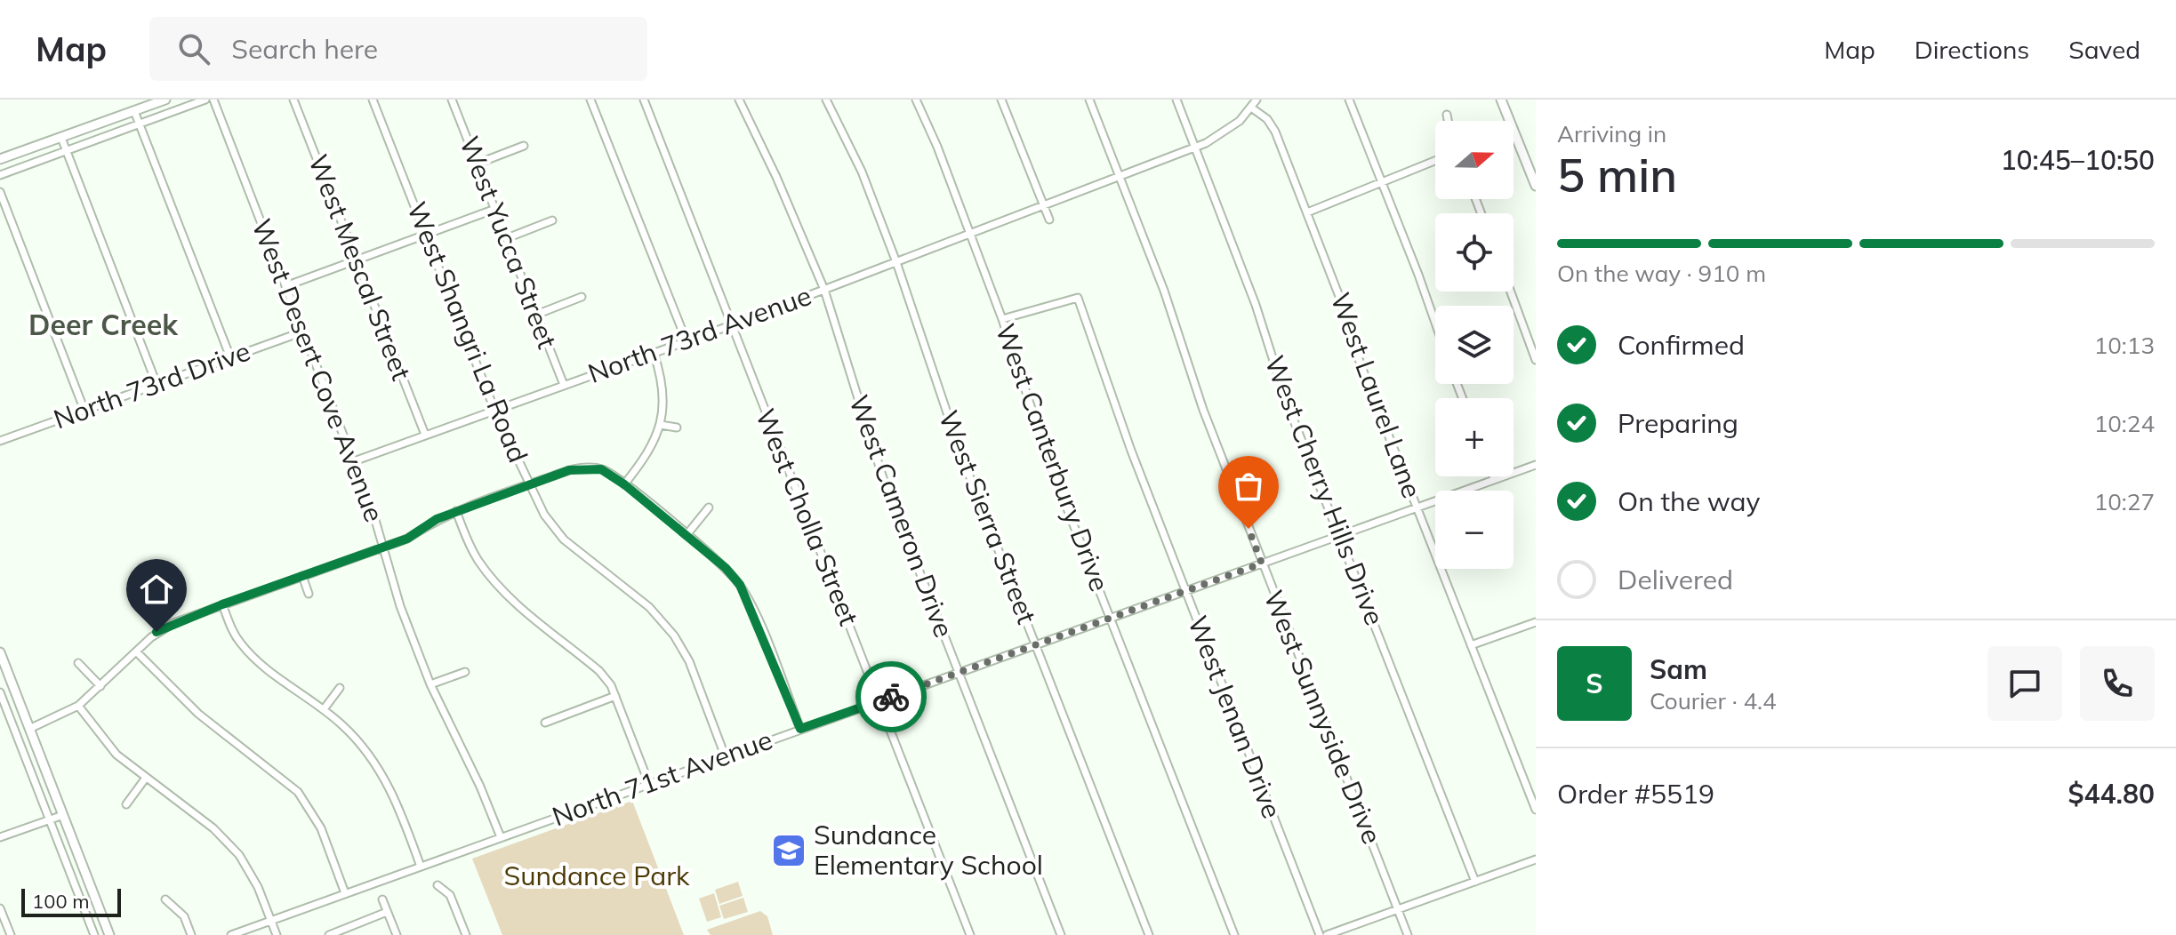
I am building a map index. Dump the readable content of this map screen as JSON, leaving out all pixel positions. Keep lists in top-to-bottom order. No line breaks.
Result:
{"streets":{"street":["West Yucca Street","West Mescal Street","West Shangri La Road","North 73rd Avenue","West Desert Cove Avenue","North 73rd Drive","West Laurel Lane","West Canterbury Drive","West Cherry Hills Drive","West Cameron Drive","West Cholla Street","West Sierra Street","West Jenan Drive","West Sunnyside Drive","North 71st Avenue"]},"crossings":[["West Yucca Street","North 73rd Avenue"],["West Mescal Street","North 73rd Avenue"],["West Shangri La Road","North 73rd Avenue"],["West Shangri La Road","North 71st Avenue"],["North 73rd Avenue","West Desert Cove Avenue"],["North 73rd Avenue","West Laurel Lane"],["North 73rd Avenue","West Canterbury Drive"],["North 73rd Avenue","West Cherry Hills Drive"],["North 73rd Avenue","West Cameron Drive"],["North 73rd Avenue","West Cholla Street"],["North 73rd Avenue","West Sierra Street"],["North 73rd Avenue","West Sunnyside Drive"],["West Desert Cove Avenue","North 73rd Drive"],["West Desert Cove Avenue","North 71st Avenue"],["West Laurel Lane","North 71st Avenue"],["West Canterbury Drive","West Jenan Drive"],["West Canterbury Drive","North 71st Avenue"],["West Cherry Hills Drive","North 71st Avenue"],["West Cameron Drive","North 71st Avenue"],["West Cholla Street","North 71st Avenue"],["West Sierra Street","North 71st Avenue"],["West Jenan Drive","North 71st Avenue"],["West Sunnyside Drive","North 71st Avenue"]],"districts":["Deer Creek"],"parks":["Sundance Park"],"places":{"school or university":["Sundance Elementary School"]},"scale_bar":"100 m","north":"right","page":{"header":"Map","search":"Search here","nav":["Map","Directions","Saved"],"heading":["5 min","Arriving in","10:45–10:50"],"panel":["Sam","Courier · 4.4","Order #5519","$44.80"],"map_buttons":["+","−"],"bar":"On the way · 910 m","list":[["Confirmed","10:13"],["Preparing","10:24"],["On the way","10:27"],"Delivered"],"round":"S","scale":"100 m"}}
